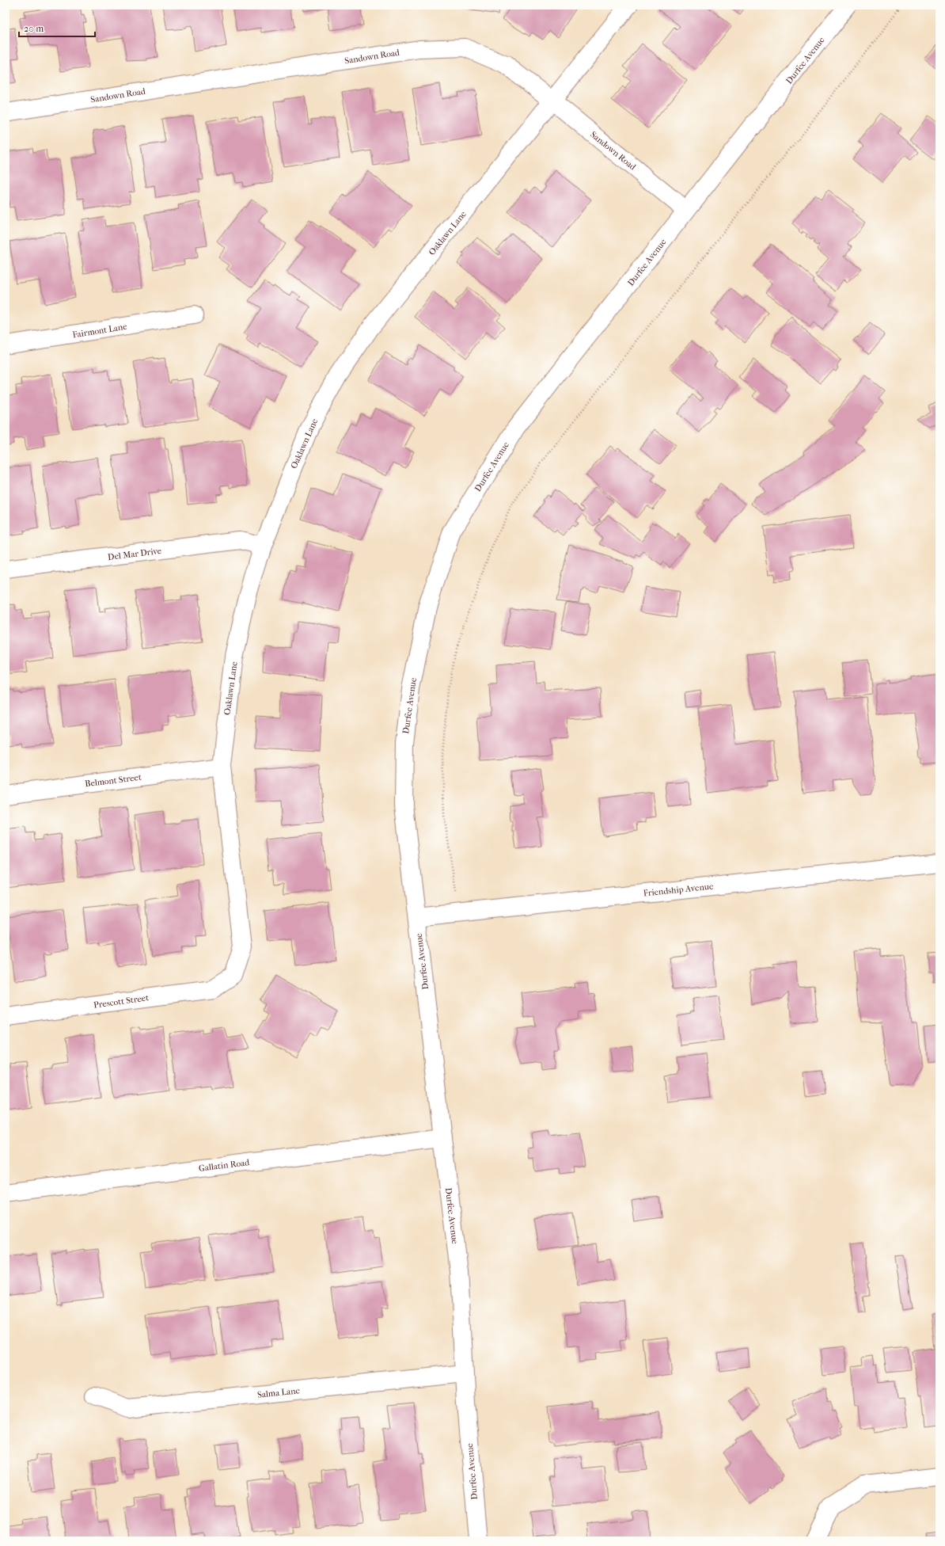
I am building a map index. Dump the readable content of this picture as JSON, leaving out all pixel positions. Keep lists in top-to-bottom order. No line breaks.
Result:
{"streets":{"street":["Sandown Road","Durfee Avenue","Oaklawn Lane","Fairmont Lane","Del Mar Drive","Belmont Street","Friendship Avenue","Prescott Street","Gallatin Road","Salma Lane"]},"crossings":[["Sandown Road","Durfee Avenue"],["Sandown Road","Oaklawn Lane"],["Durfee Avenue","Friendship Avenue"],["Durfee Avenue","Gallatin Road"],["Durfee Avenue","Salma Lane"],["Oaklawn Lane","Del Mar Drive"],["Oaklawn Lane","Belmont Street"],["Oaklawn Lane","Prescott Street"]],"scale_bar":"20 m"}
